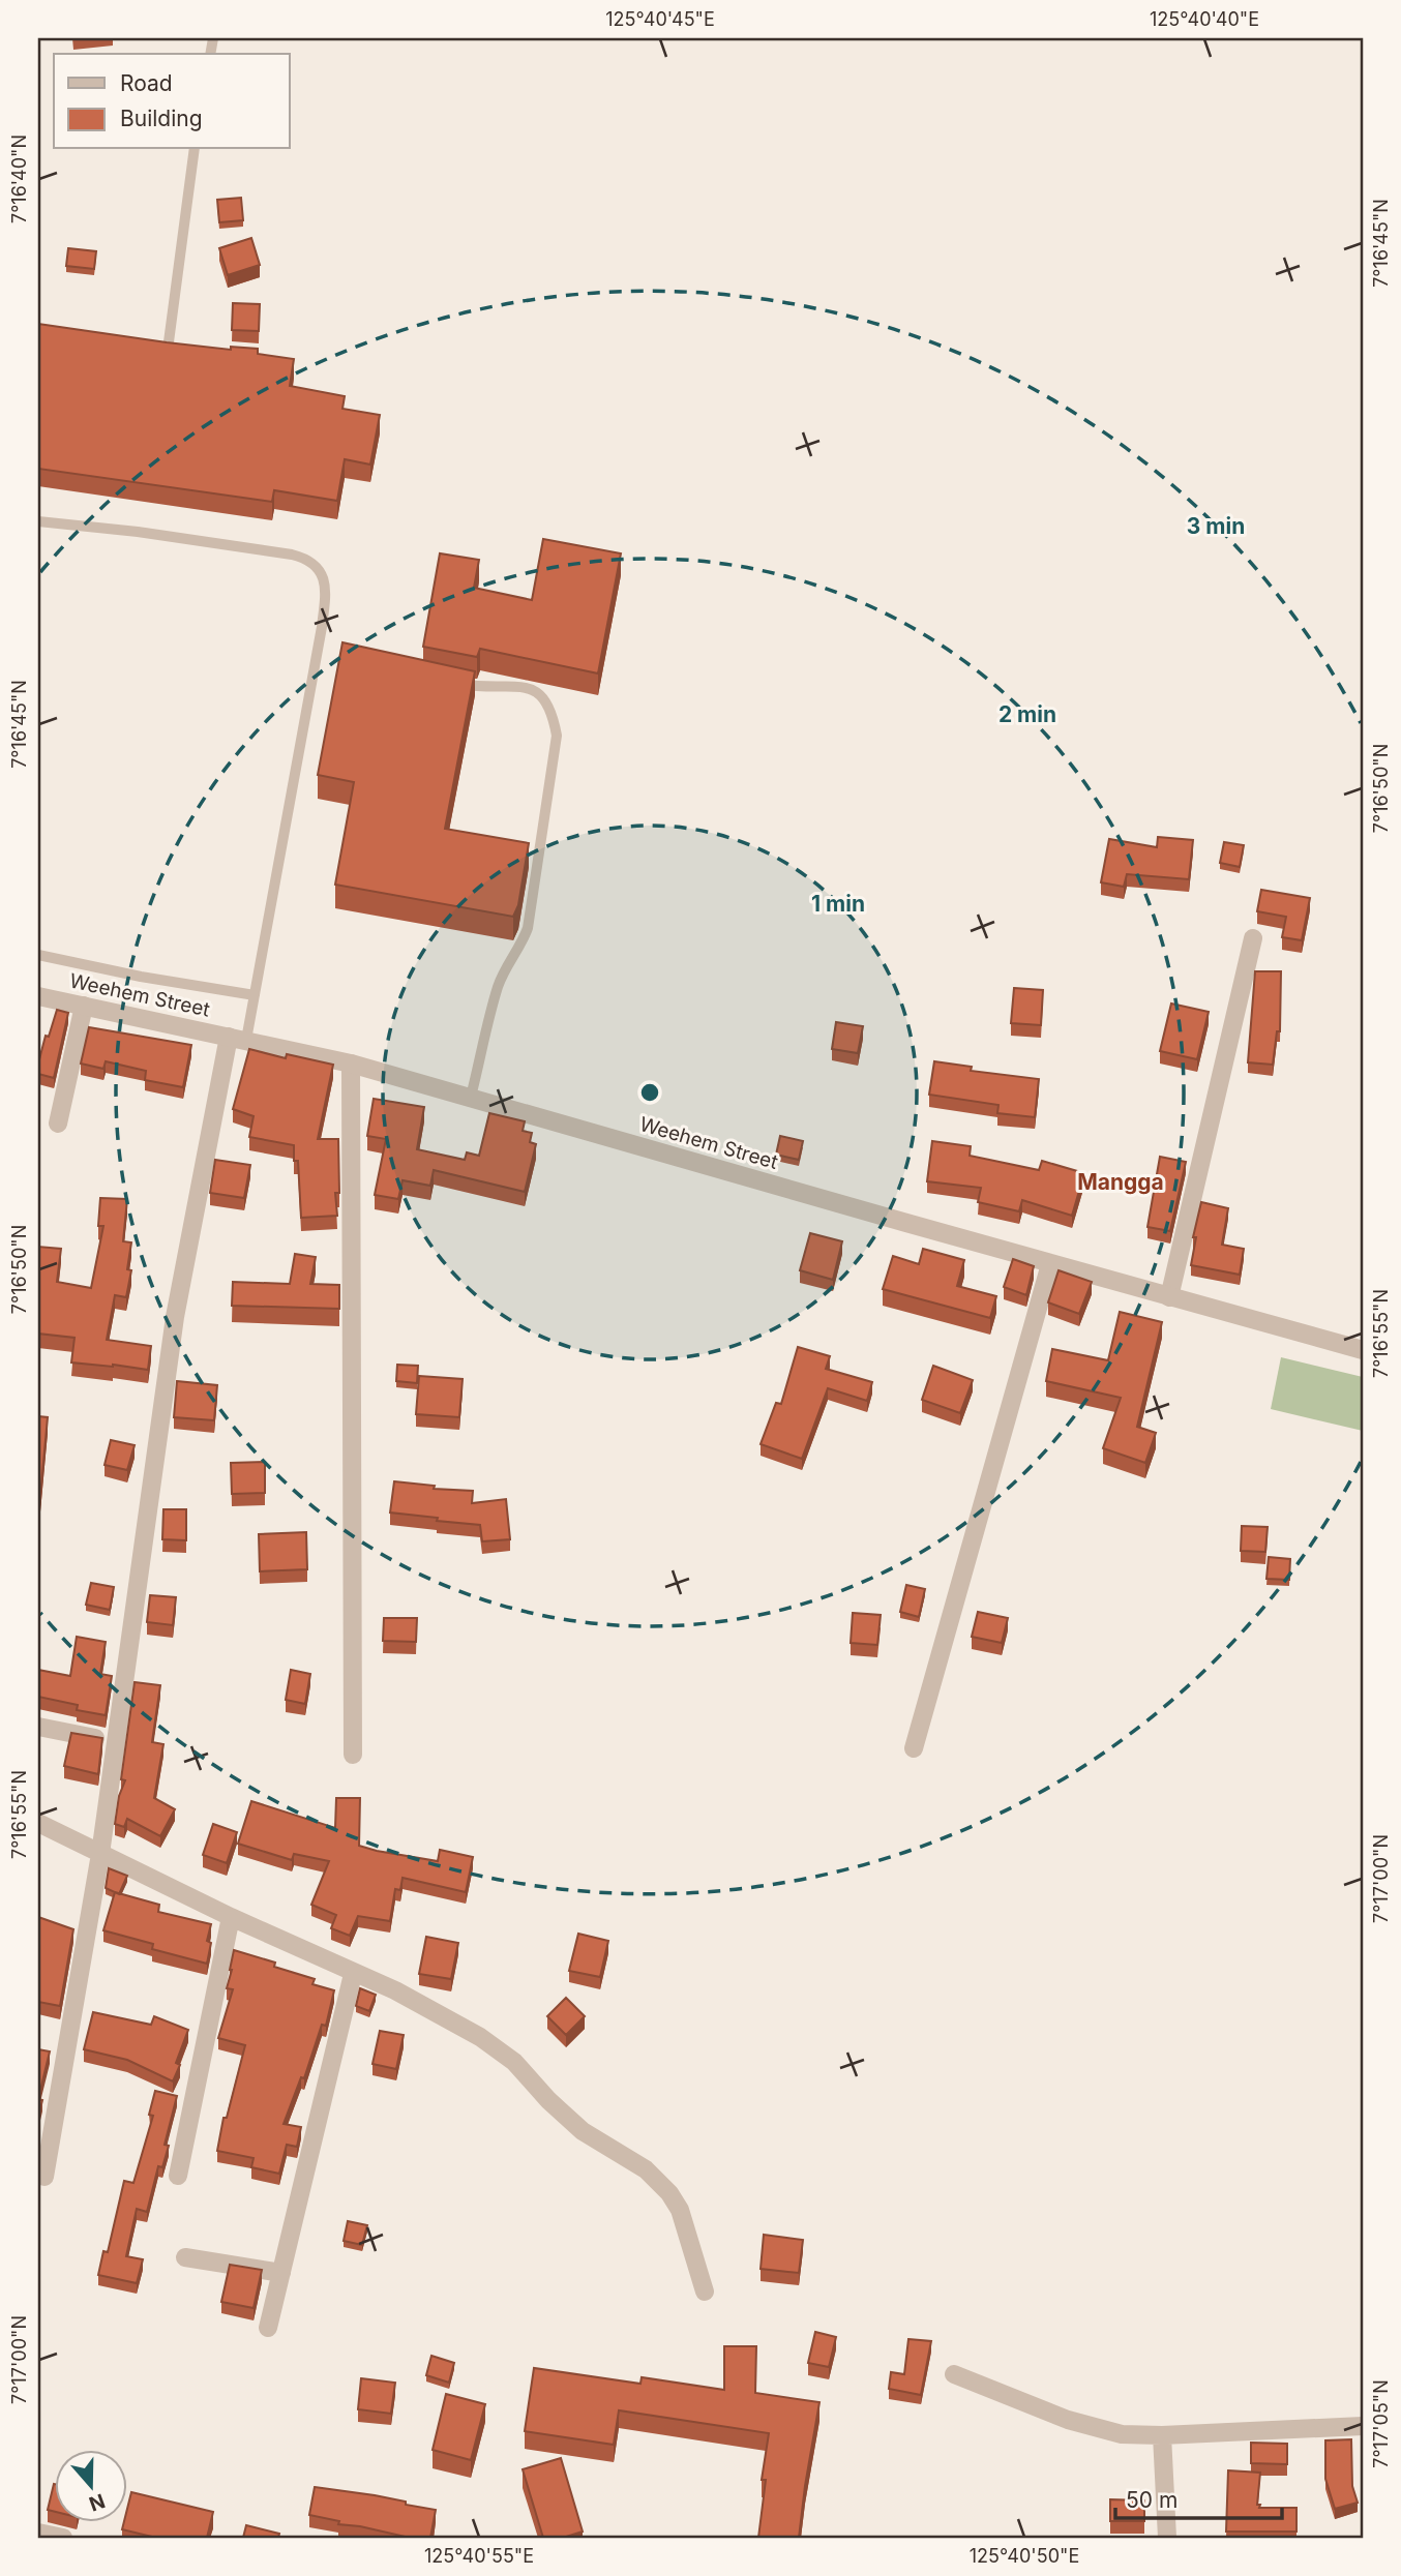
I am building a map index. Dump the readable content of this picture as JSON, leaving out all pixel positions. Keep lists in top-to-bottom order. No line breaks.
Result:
{"streets":{"street":["Weehem Street"]},"districts":["Mangga"],"legend":["Road","Building"],"scale_bar":"50 m","north":"bottom","coordinates":["125°40'45\"E","125°40'40\"E","7°16'40\"N","7°16'45\"N","7°16'50\"N","7°16'55\"N","7°17'00\"N","7°17'05\"N","125°40'55\"E","125°40'50\"E"],"rings":["3 min","2 min","1 min"]}
